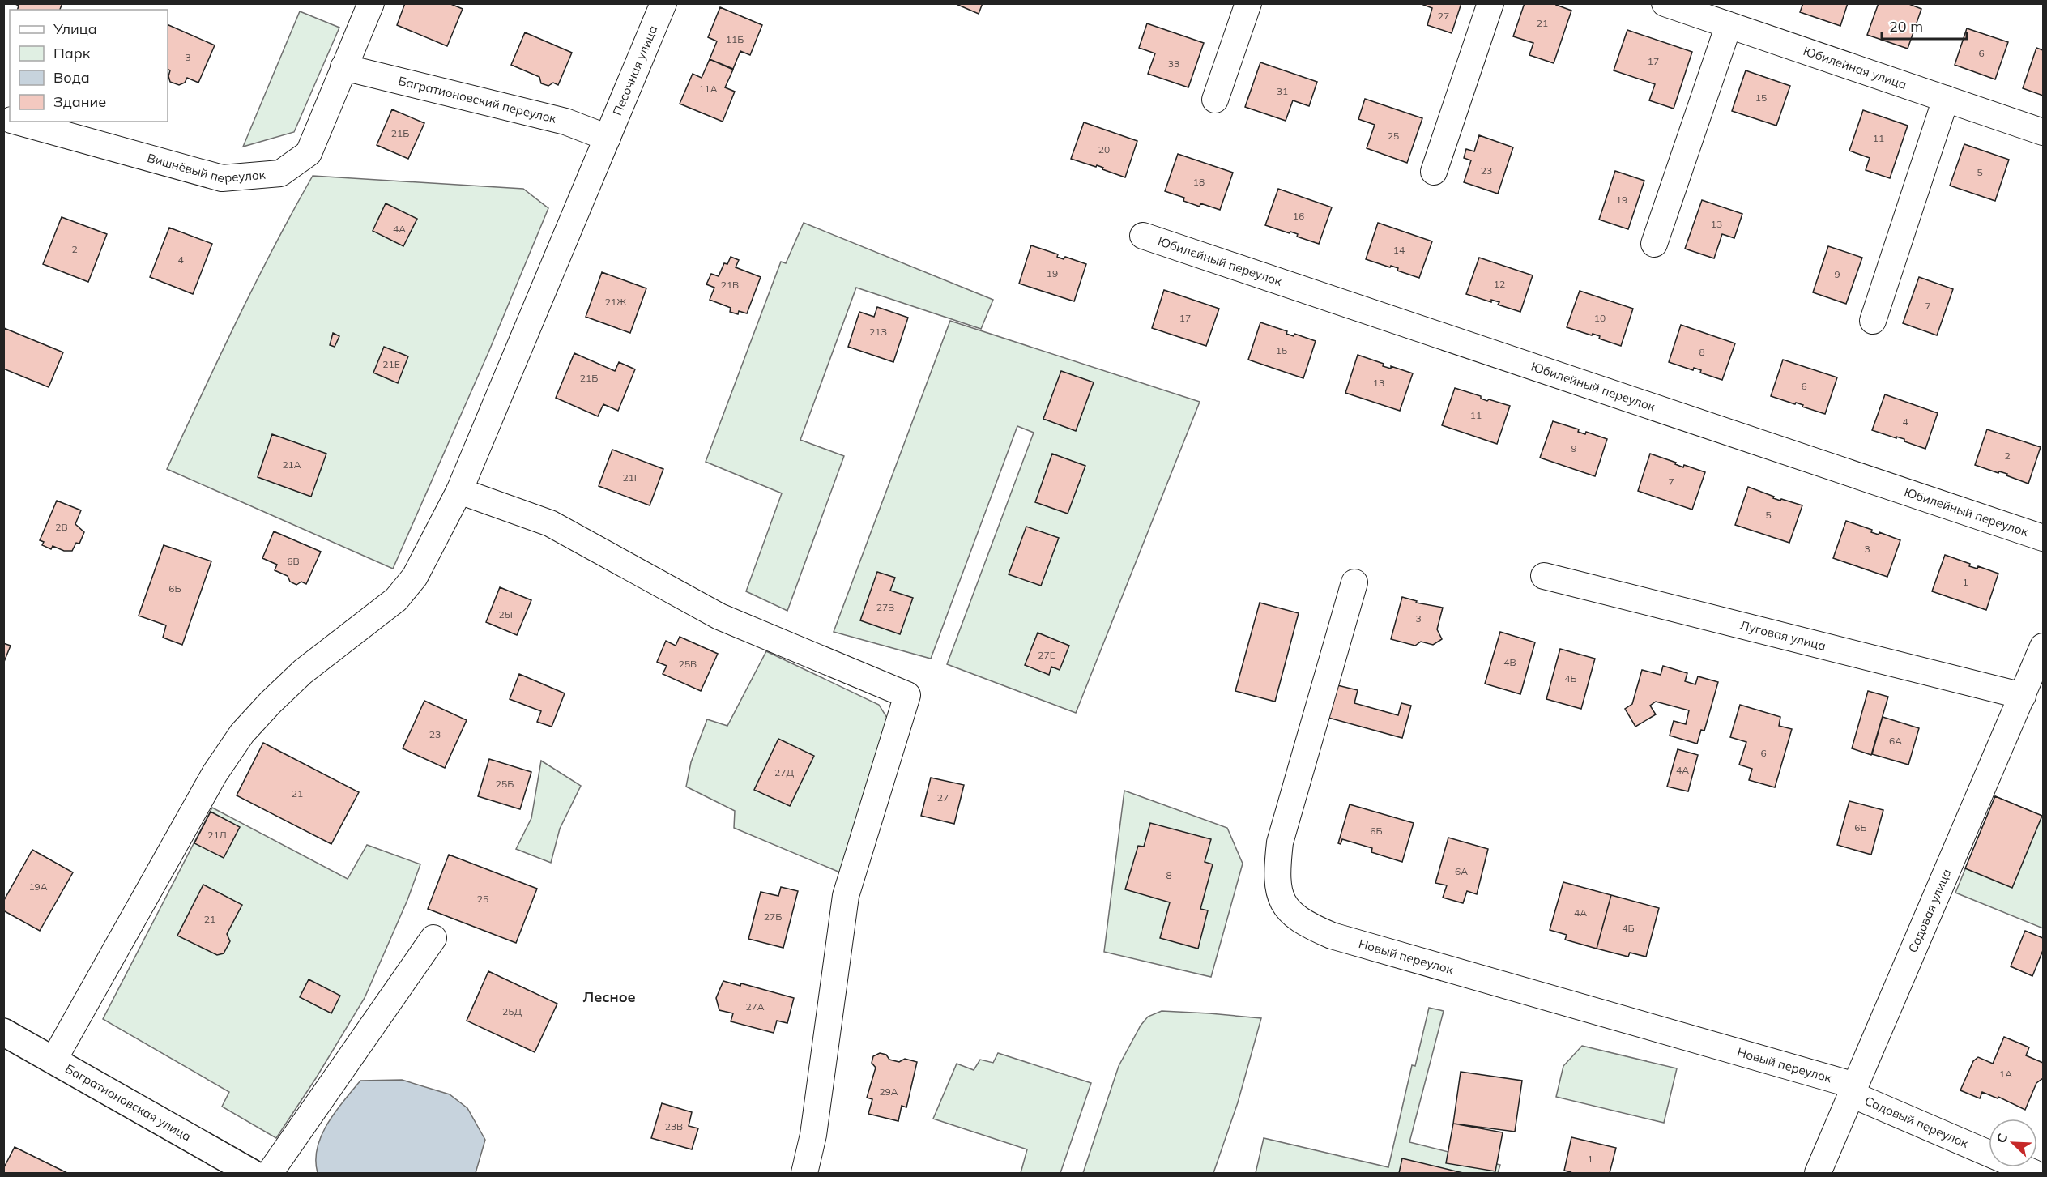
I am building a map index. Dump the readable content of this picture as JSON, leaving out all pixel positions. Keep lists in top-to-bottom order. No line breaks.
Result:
{"streets":{"main road":["Багратионовская улица"],"street":["Юбилейная улица","Песочная улица","Багратионовский переулок","Вишнёвый переулок","Юбилейный переулок","Луговая улица","Садовая улица","Новый переулок","Садовый переулок"]},"crossings":[["Песочная улица","Багратионовский переулок"],["Песочная улица","Багратионовская улица"],["Багратионовский переулок","Вишнёвый переулок"],["Луговая улица","Садовая улица"],["Садовая улица","Новый переулок"],["Садовая улица","Садовый переулок"],["Новый переулок","Садовый переулок"]],"districts":["Лесное"],"house_numbers":["27","21","11Б","6","3","17","33","11А","31","15","21Б","25","11","20","23","5","18","19","16","13","4А","2","14","4","19","9","12","21В","21Ж","7","17","10","21З","15","8","21Е","21Б","13","6","11","4","9","2","21А","21Г","7","5","2В","3","6В","1","6Б","27В","25Г","3","27Е","4В","25В","4Б","23","6А","6","4А","27Д","25Б","21","27","6Б","6Б","21Л","6А","8","19А","25","4А","27Б","21","4Б","27А","25Д","1А","29А","23В","1"],"legend":["Улица","Парк","Вода","Здание"],"scale_bar":"20 m","north":"top left"}
